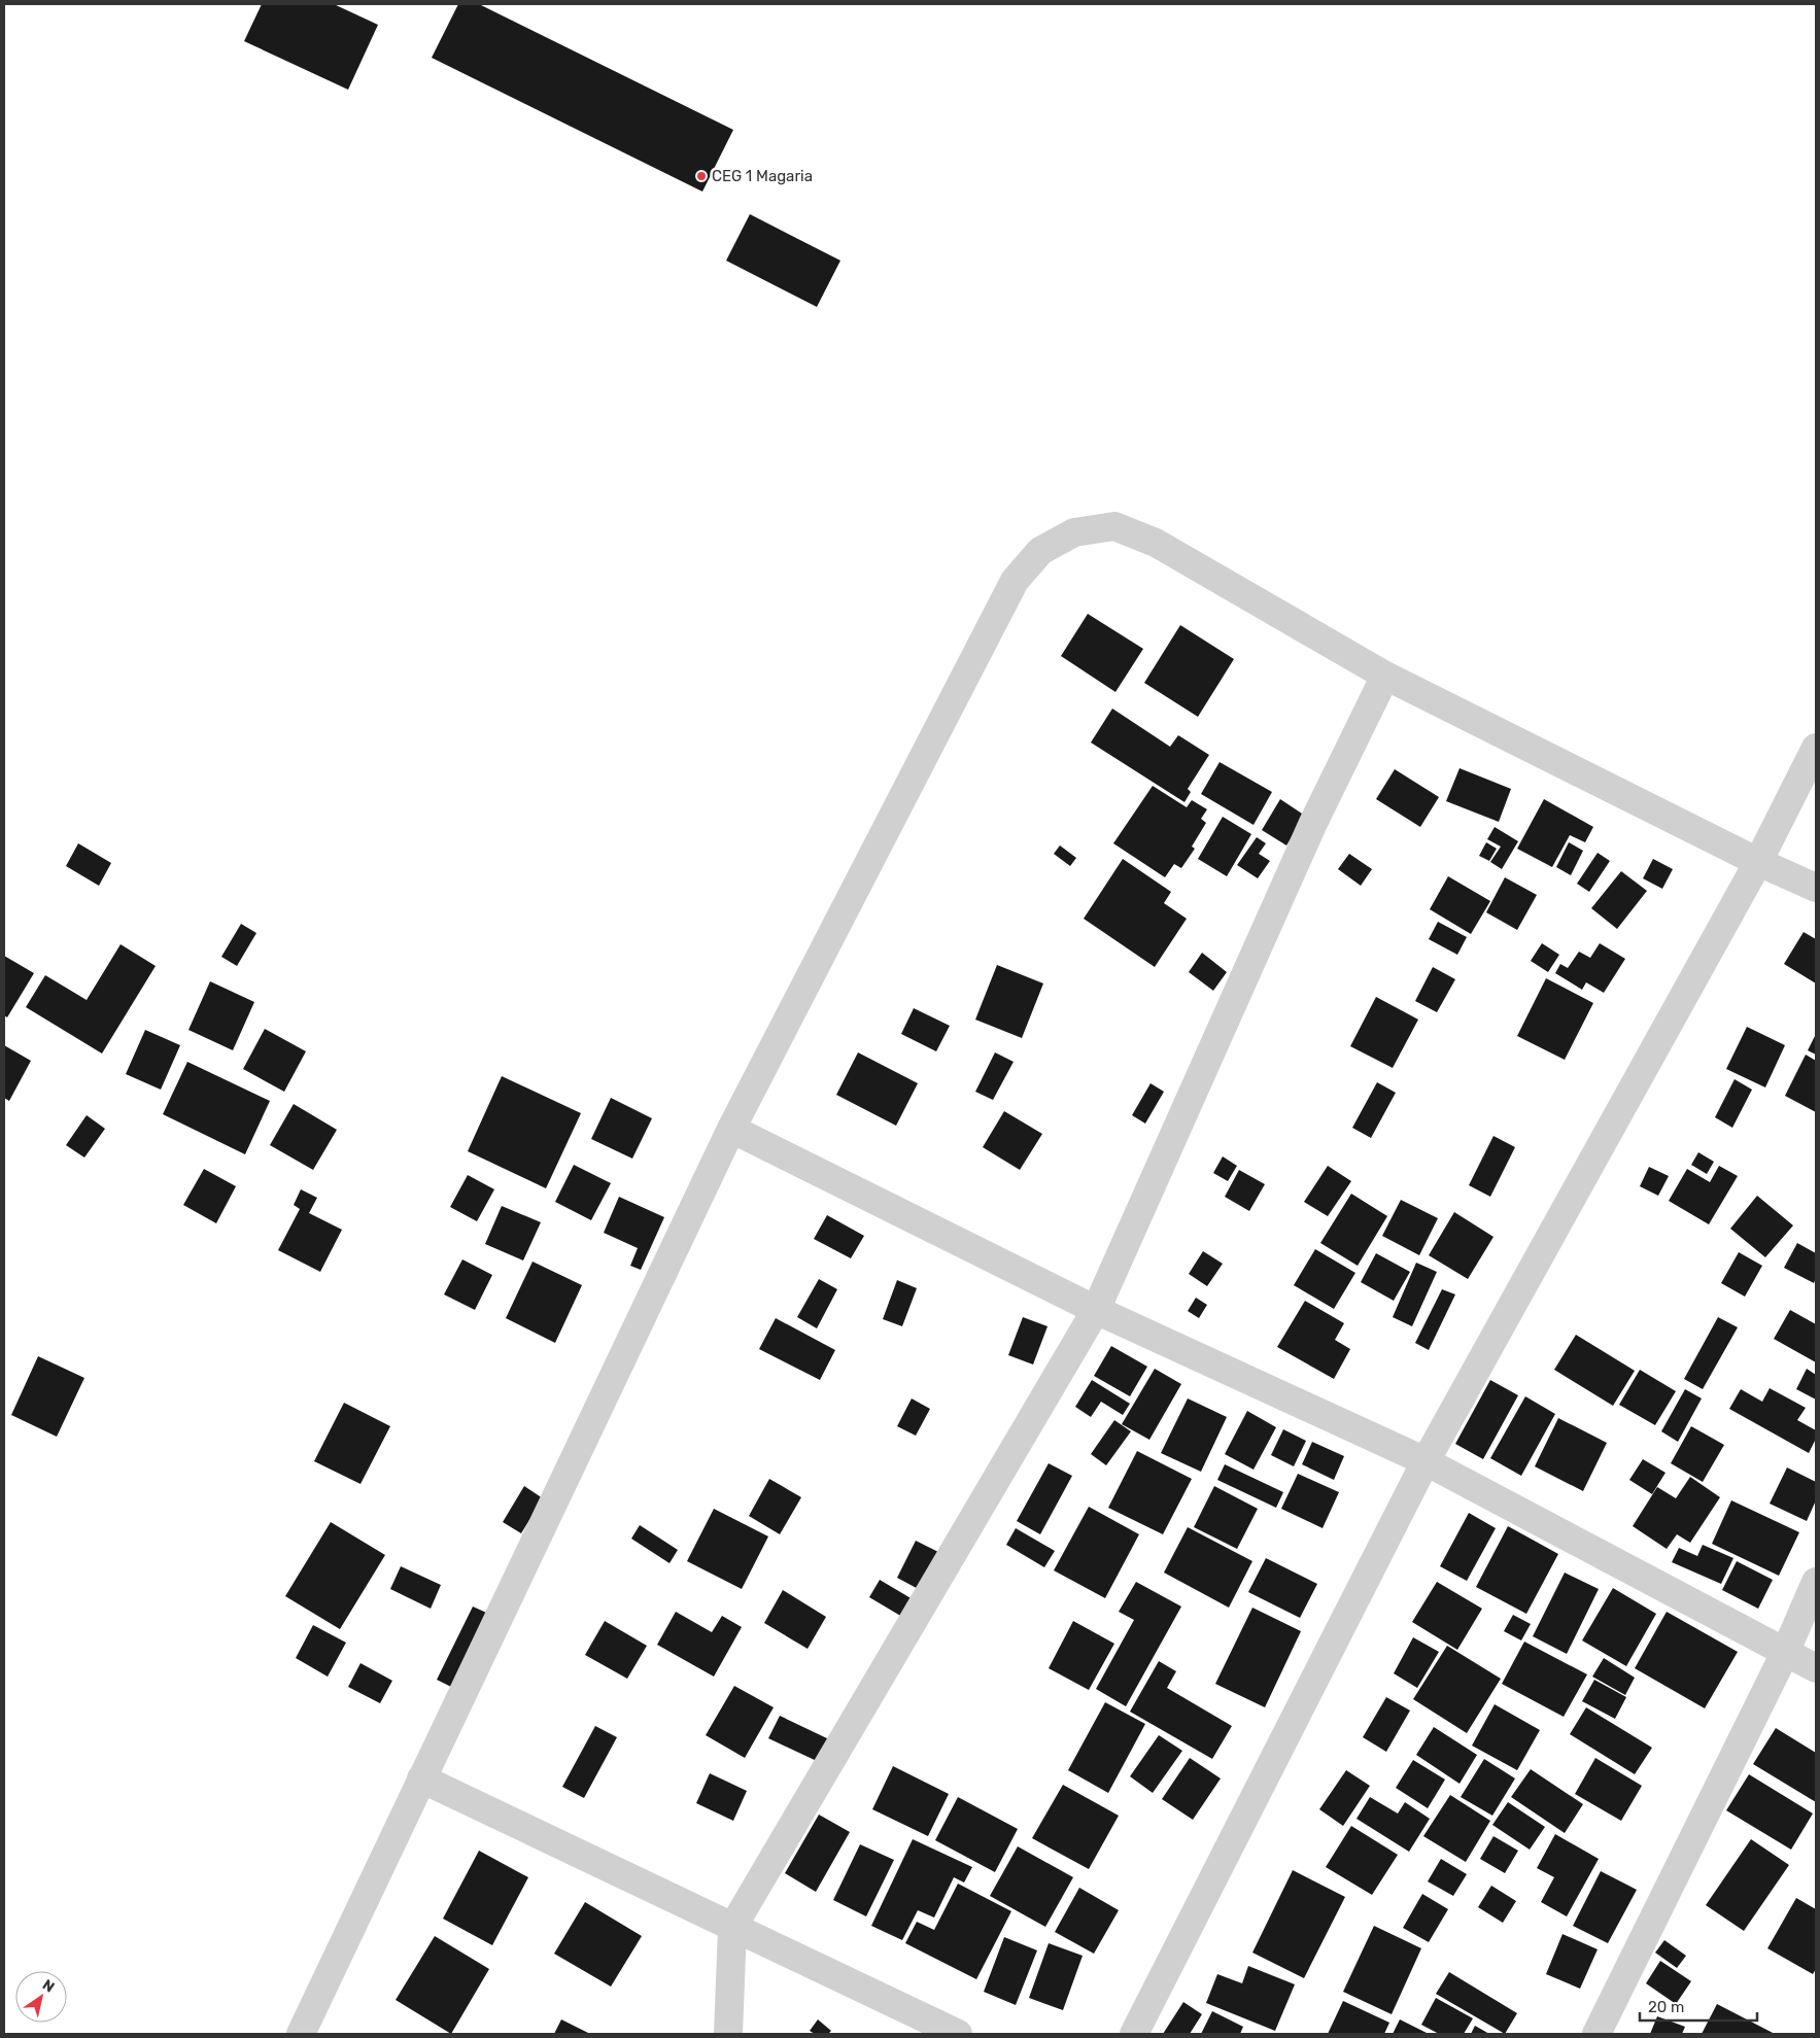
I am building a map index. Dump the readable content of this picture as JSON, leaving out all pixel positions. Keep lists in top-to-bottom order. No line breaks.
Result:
{"places":["CEG 1 Magaria"],"scale_bar":"20 m","north":"top right"}
